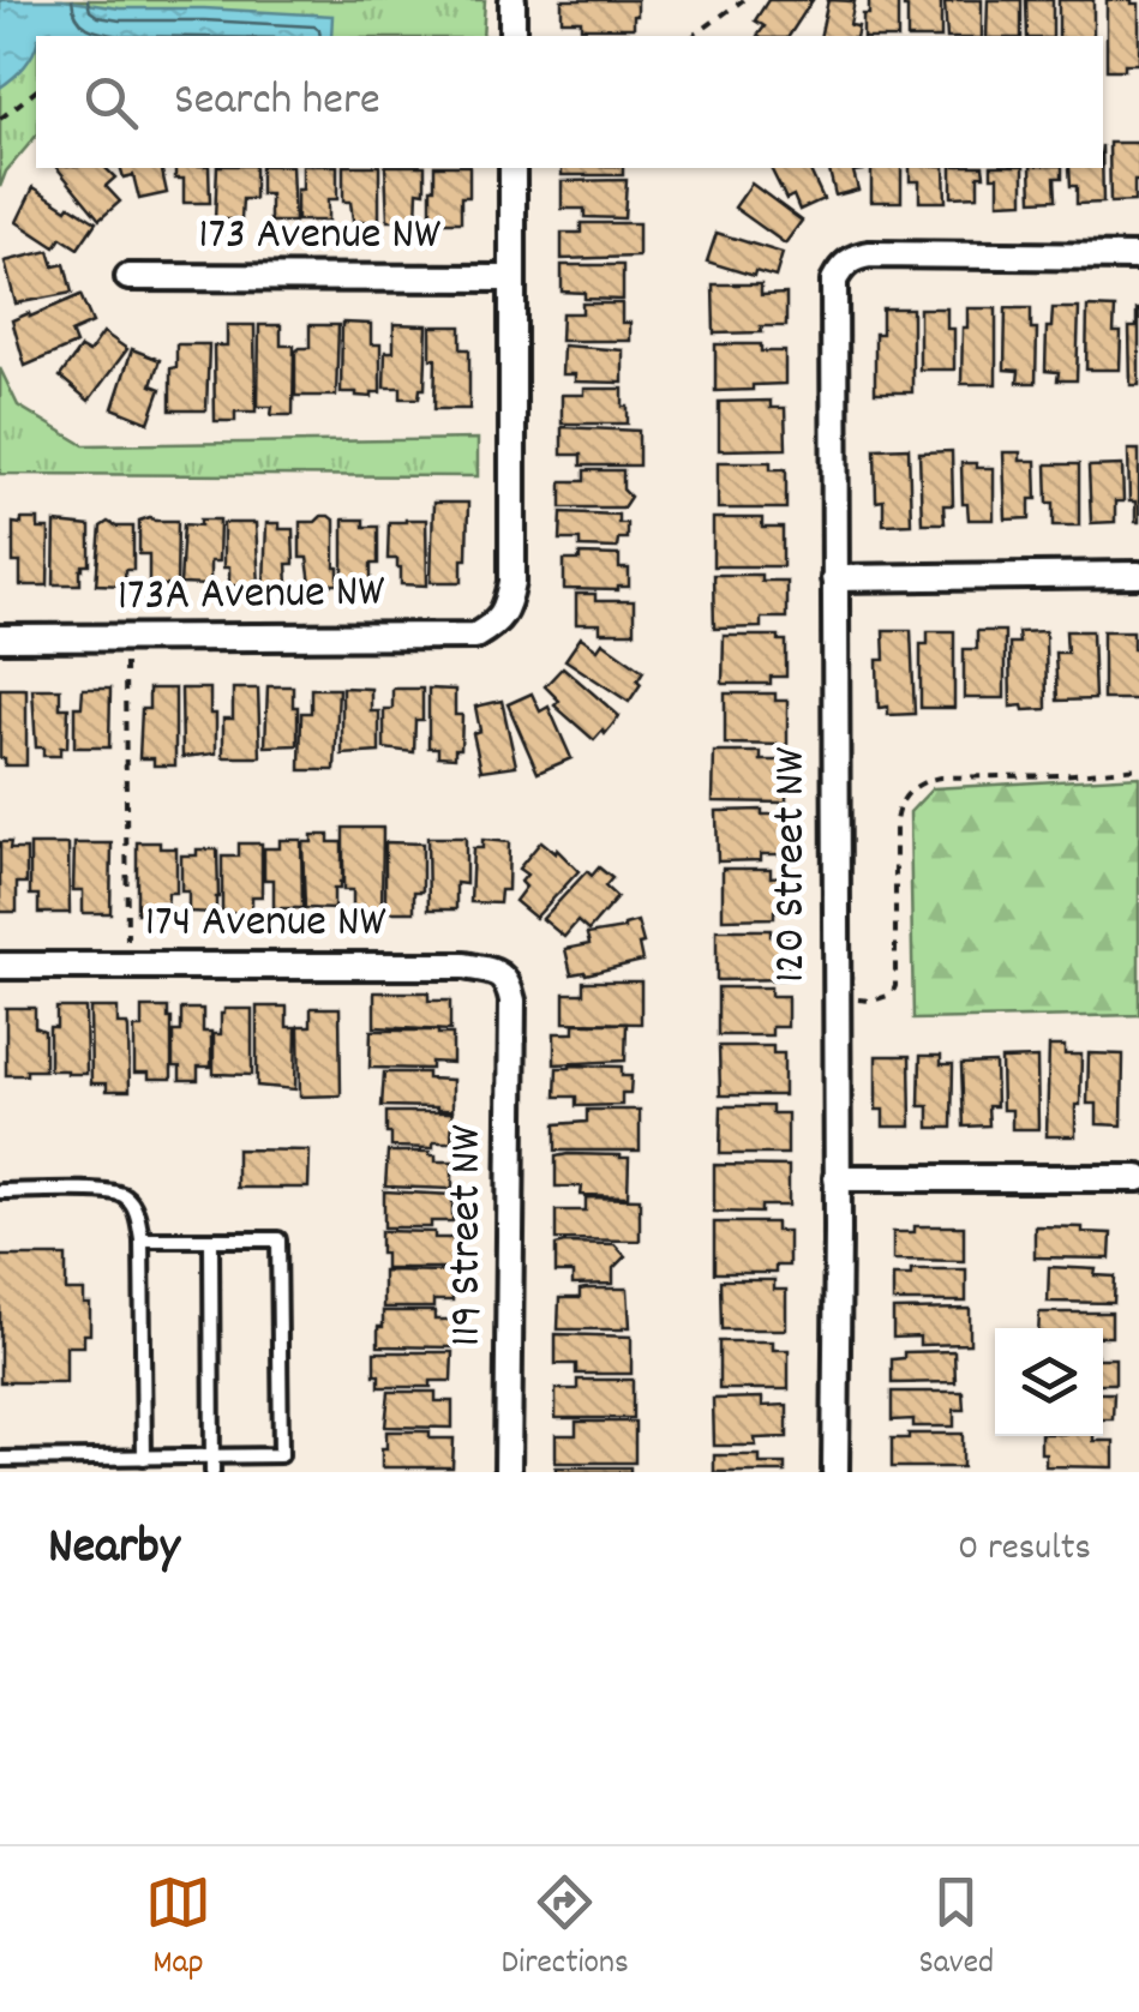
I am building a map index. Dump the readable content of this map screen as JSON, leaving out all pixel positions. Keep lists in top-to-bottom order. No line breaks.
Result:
{"streets":{"street":["173 Avenue NW","173A Avenue NW","120 Street NW","174 Avenue NW","119 Street NW"]},"crossings":[["173 Avenue NW","173A Avenue NW"],["174 Avenue NW","119 Street NW"]],"page":{"search":"Search here","heading":["Nearby","0 results"],"nav":["Map","Directions","Saved"]}}
